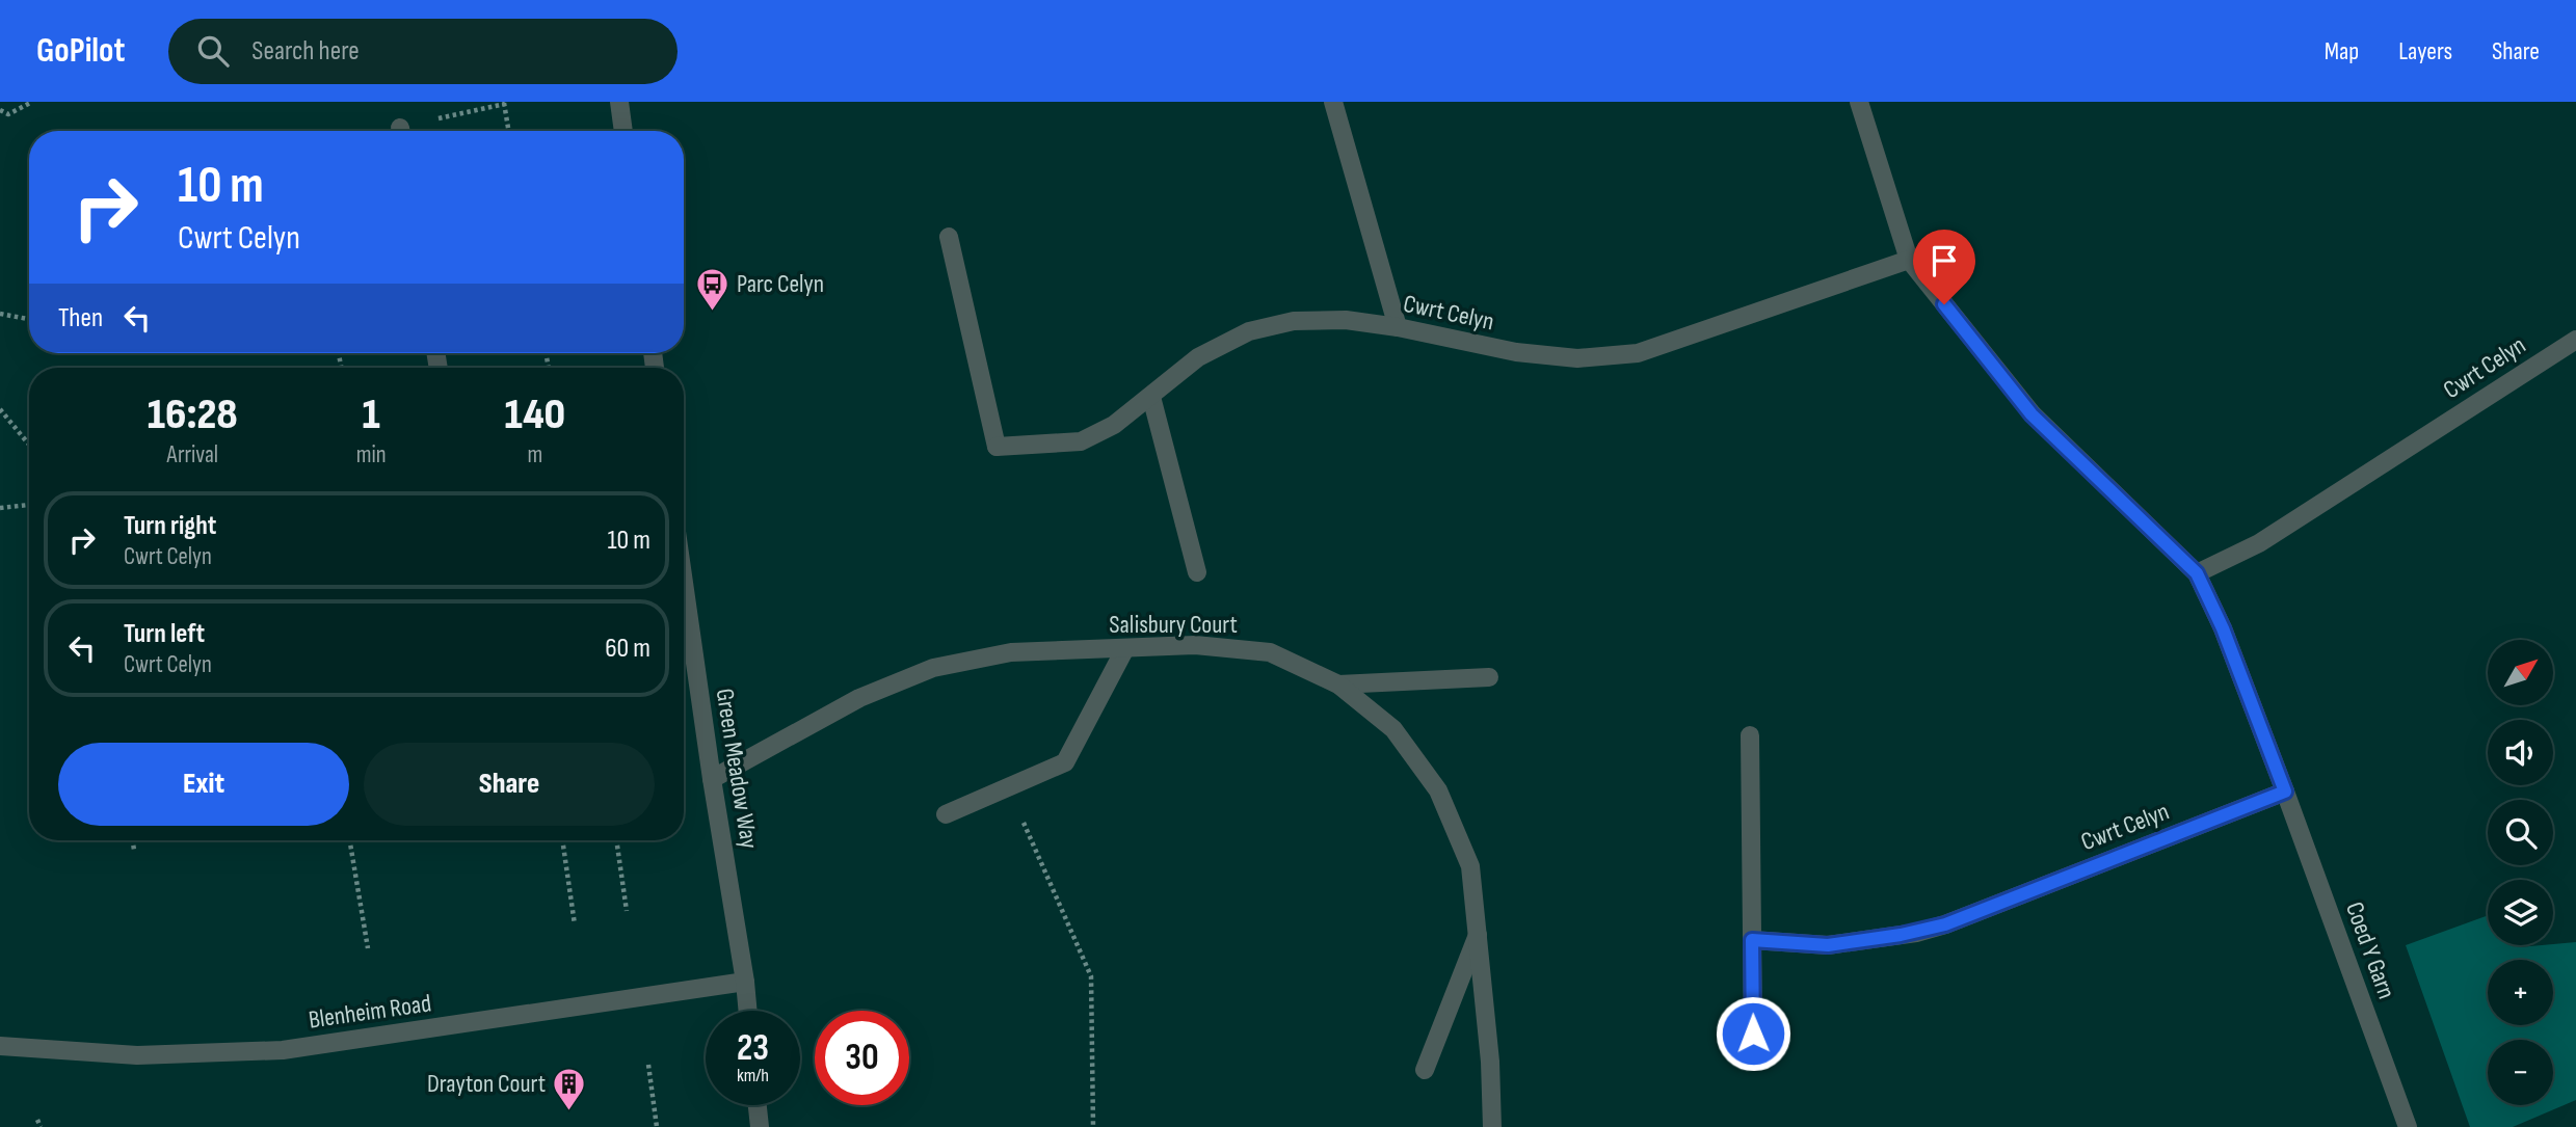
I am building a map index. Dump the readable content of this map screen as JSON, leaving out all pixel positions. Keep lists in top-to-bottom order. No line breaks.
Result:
{"streets":{"street":["Cwrt Celyn","Salisbury Court","Green Meadow Way","Coed Y Garn","Blenheim Road"]},"crossings":[["Cwrt Celyn","Coed Y Garn"],["Salisbury Court","Green Meadow Way"],["Green Meadow Way","Blenheim Road"]],"places":{"bus stop":["Parc Celyn"],"building":["Drayton Court"]},"north":"top right","page":{"header":"GoPilot","search":"Search here","nav":["Map","Layers","Share"],"turn":["10 m","Cwrt Celyn"],"then":"Then","eta":["16:28","Arrival","1","min","140","m"],"list":[{"name":"Turn right","note":"Cwrt Celyn","value":"10 m"},{"name":"Turn left","note":"Cwrt Celyn","value":"60 m"}],"map_buttons":["+","−"],"buttons":["Exit","Share"],"speed":"23 km/h","limit":"30"}}
